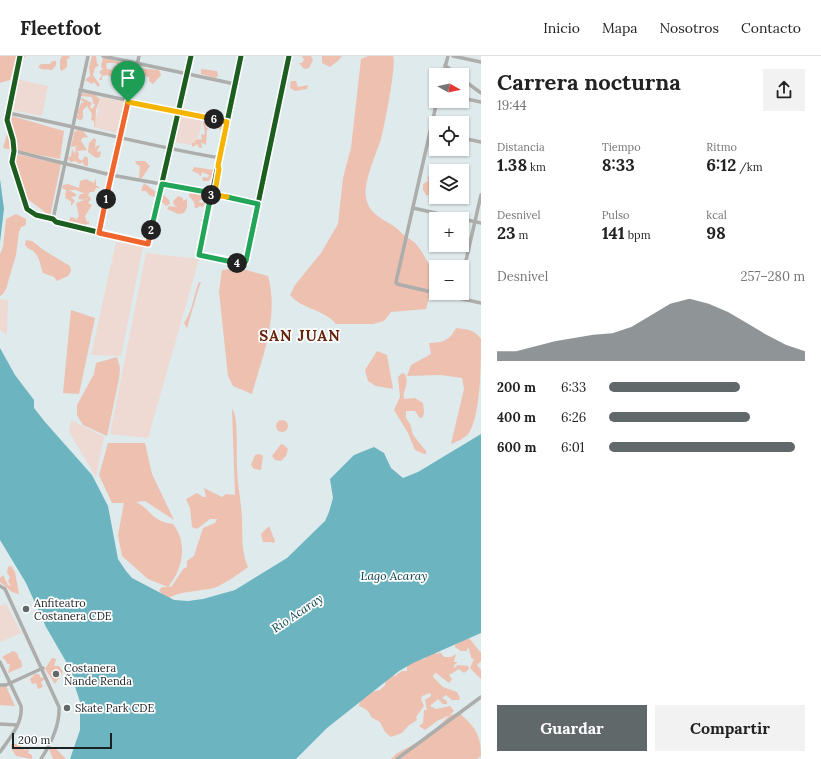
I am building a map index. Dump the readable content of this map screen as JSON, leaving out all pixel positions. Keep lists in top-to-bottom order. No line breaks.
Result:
{"districts":["SAN JUAN"],"water":["Lago Acaray","Río Acaray"],"places":["Anfiteatro Costanera CDE","Costanera Ñande Renda","Skate Park CDE"],"scale_bar":"200 m","north":"right","page":{"header":"Fleetfoot","nav":["Inicio","Mapa","Nosotros","Contacto"],"heading":["Carrera nocturna","19:44"],"map_buttons":["+","−"],"pins":["6","3","1","2","4"],"stats":[["Distancia","1.38 km"],["Tiempo","8:33"],["Ritmo","6:12 /km"],["Desnivel","23 m"],["Pulso","141 bpm"],["kcal","98"]],"chart":["Desnivel","257–280 m"],"list":[{"name":"200 m","note":"6:33"},{"name":"400 m","note":"6:26"},{"name":"600 m","note":"6:01"}],"buttons":["Guardar","Compartir"],"scale":"200 m"}}
